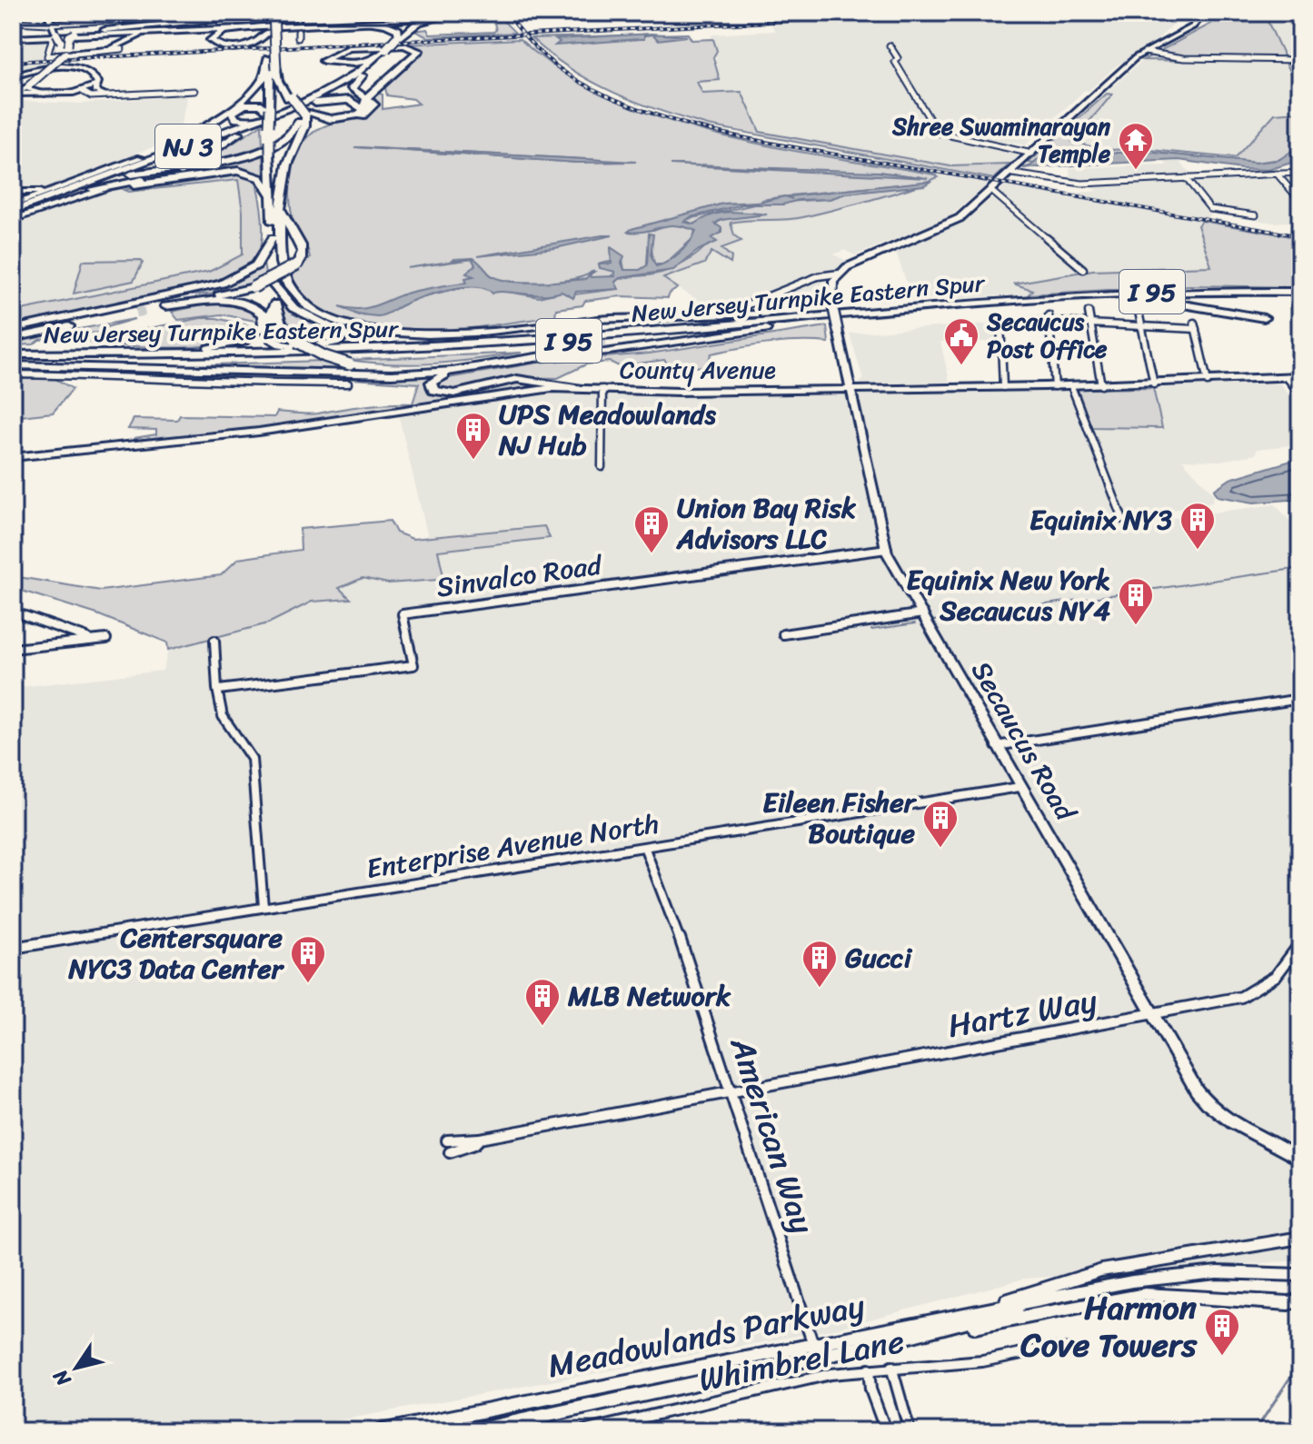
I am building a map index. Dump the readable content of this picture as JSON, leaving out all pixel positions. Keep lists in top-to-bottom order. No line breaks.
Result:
{"streets":{"highway":["NJ 3","I 95","New Jersey Turnpike Eastern Spur"],"main road":["County Avenue","Secaucus Road","Meadowlands Parkway"],"street":["Sinvalco Road","Enterprise Avenue North","Hartz Way","American Way","Whimbrel Lane"]},"crossings":[["County Avenue","Secaucus Road"],["Sinvalco Road","Secaucus Road"],["Secaucus Road","Enterprise Avenue North"],["Secaucus Road","Hartz Way"],["Enterprise Avenue North","American Way"],["Hartz Way","American Way"],["American Way","Meadowlands Parkway"]],"places":{"temple":["Shree Swaminarayan Temple"],"public building":["Secaucus Post Office"],"building":["UPS Meadowlands NJ Hub","Equinix NY3","Union Bay Risk Advisors LLC","Equinix New York Secaucus NY4","Eileen Fisher Boutique","Centersquare NYC3 Data Center","Gucci","MLB Network","Harmon Cove Towers"]},"north":"bottom left"}
